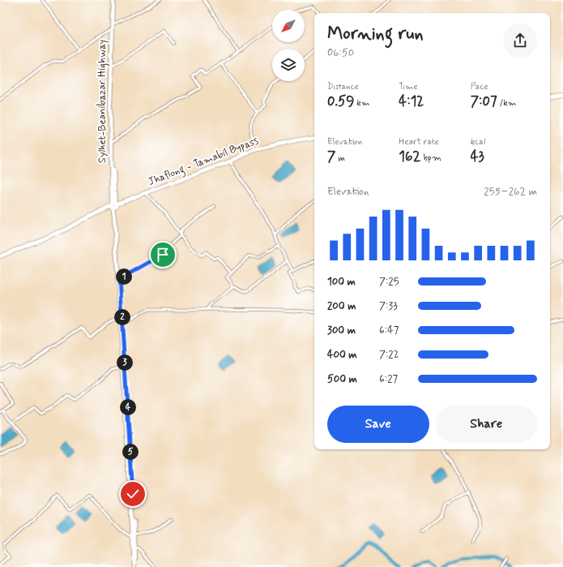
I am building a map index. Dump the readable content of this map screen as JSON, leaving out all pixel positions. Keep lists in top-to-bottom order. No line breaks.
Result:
{"streets":{"highway":["Jhaflong - Tamabil Bypass"],"main road":["Sylhet-Beanibazar Highway"]},"crossings":[["Sylhet-Beanibazar Highway","Jhaflong - Tamabil Bypass"]],"north":"bottom left","page":{"heading":["Morning run","06:50"],"stats":[["Distance","0.59 km"],["Time","4:12"],["Pace","7:07 /km"],["Elevation","7 m"],["Heart rate","162 bpm"],["kcal","43"]],"chart":["Elevation","255–262 m"],"pins":["1","2","3","4","5"],"list":[{"name":"100 m","note":"7:25"},{"name":"200 m","note":"7:33"},{"name":"300 m","note":"6:47"},{"name":"400 m","note":"7:22"},{"name":"500 m","note":"6:27"}],"buttons":["Save","Share"]}}
